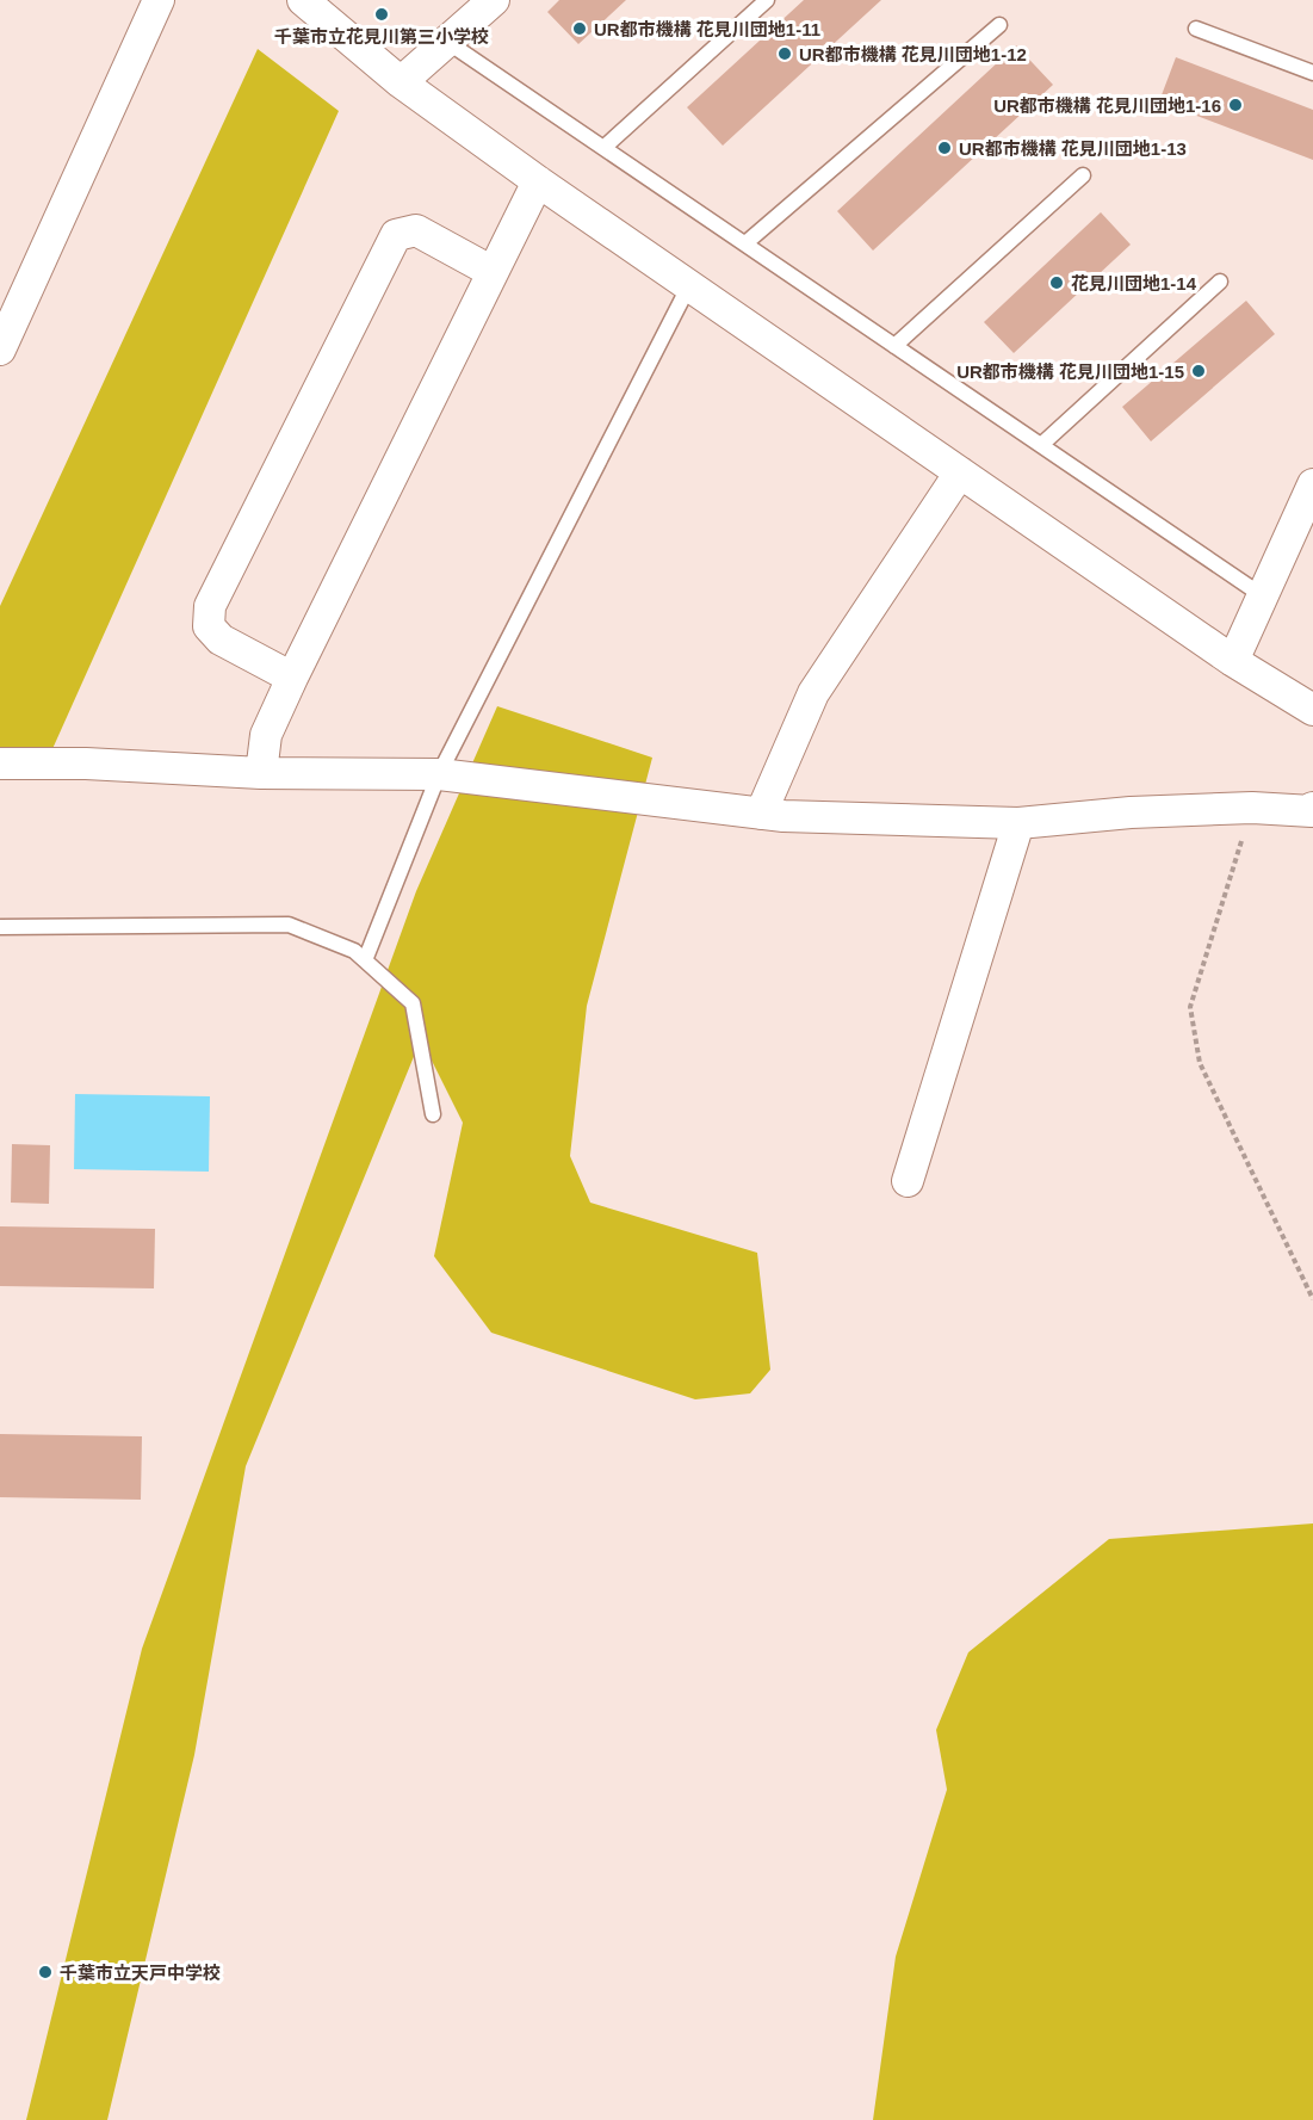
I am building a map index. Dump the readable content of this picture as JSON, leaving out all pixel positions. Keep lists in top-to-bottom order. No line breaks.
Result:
{"places":["千葉市立花見川第三小学校","UR都市機構 花見川団地1-11","UR都市機構 花見川団地1-12","UR都市機構 花見川団地1-16","UR都市機構 花見川団地1-13","花見川団地1-14","UR都市機構 花見川団地1-15","千葉市立天戸中学校"]}
